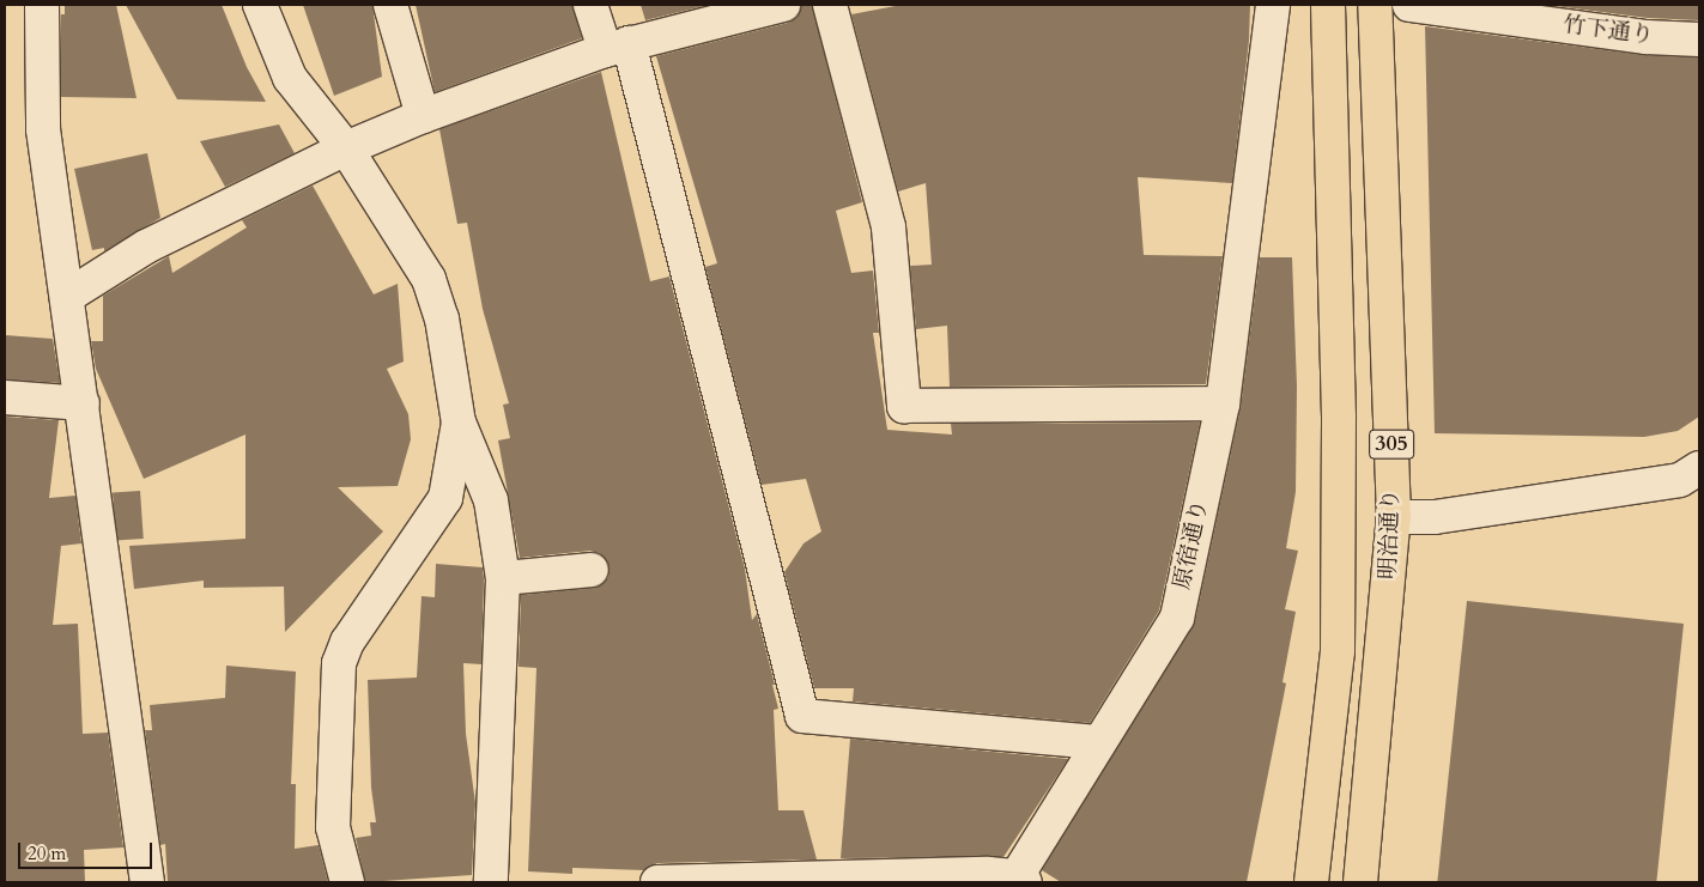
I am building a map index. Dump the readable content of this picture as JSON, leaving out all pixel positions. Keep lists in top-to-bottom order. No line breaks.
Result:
{"streets":{"main road":["305","明治通り"],"street":["竹下通り","原宿通り"]},"scale_bar":"20 m"}
